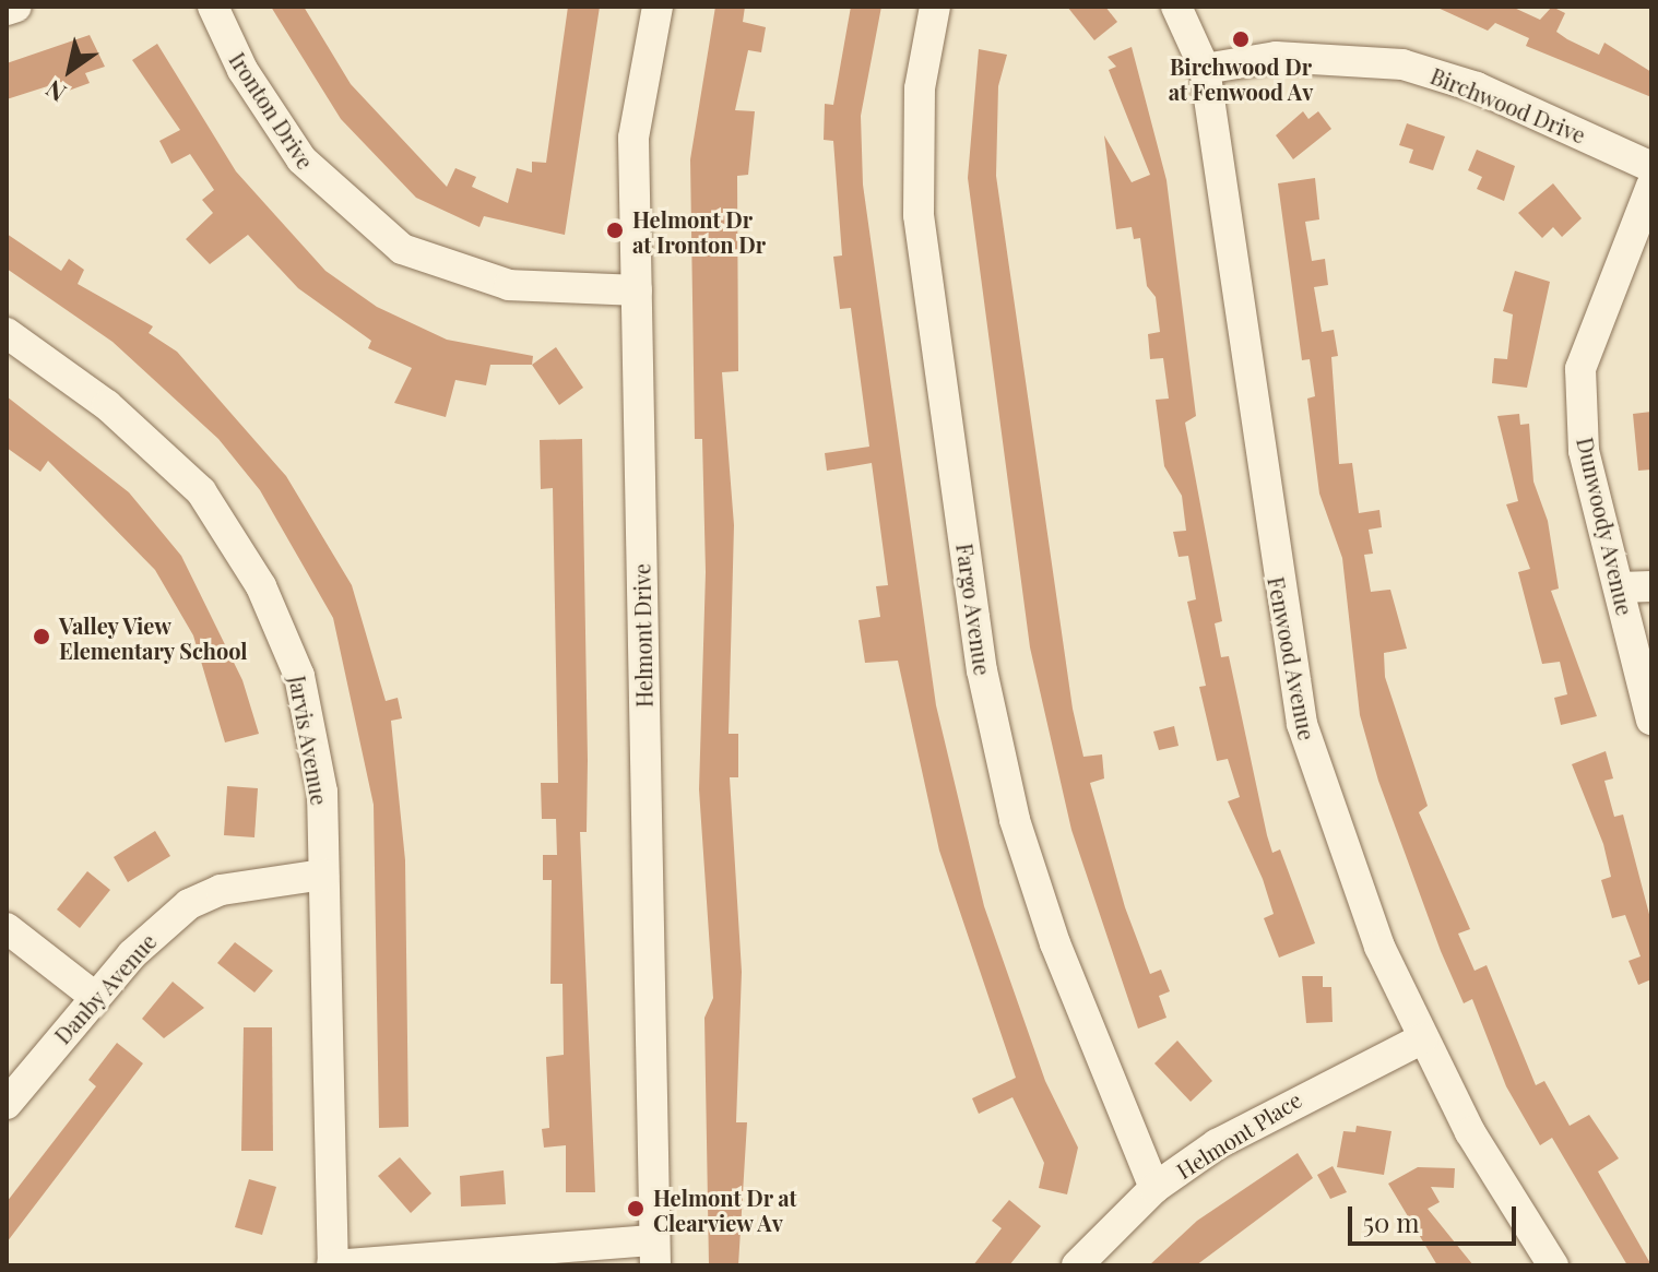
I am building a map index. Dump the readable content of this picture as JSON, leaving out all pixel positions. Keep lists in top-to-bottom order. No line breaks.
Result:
{"streets":{"street":["Birchwood Drive","Ironton Drive","Dunwoody Avenue","Fargo Avenue","Helmont Drive","Fenwood Avenue","Jarvis Avenue","Danby Avenue","Helmont Place"]},"crossings":[["Birchwood Drive","Fenwood Avenue"],["Ironton Drive","Helmont Drive"],["Fargo Avenue","Helmont Place"],["Fenwood Avenue","Helmont Place"],["Jarvis Avenue","Danby Avenue"]],"places":["Birchwood Dr at Fenwood Av","Helmont Dr at Ironton Dr","Valley View Elementary School","Helmont Dr at Clearview Av"],"scale_bar":"50 m","north":"bottom left"}
